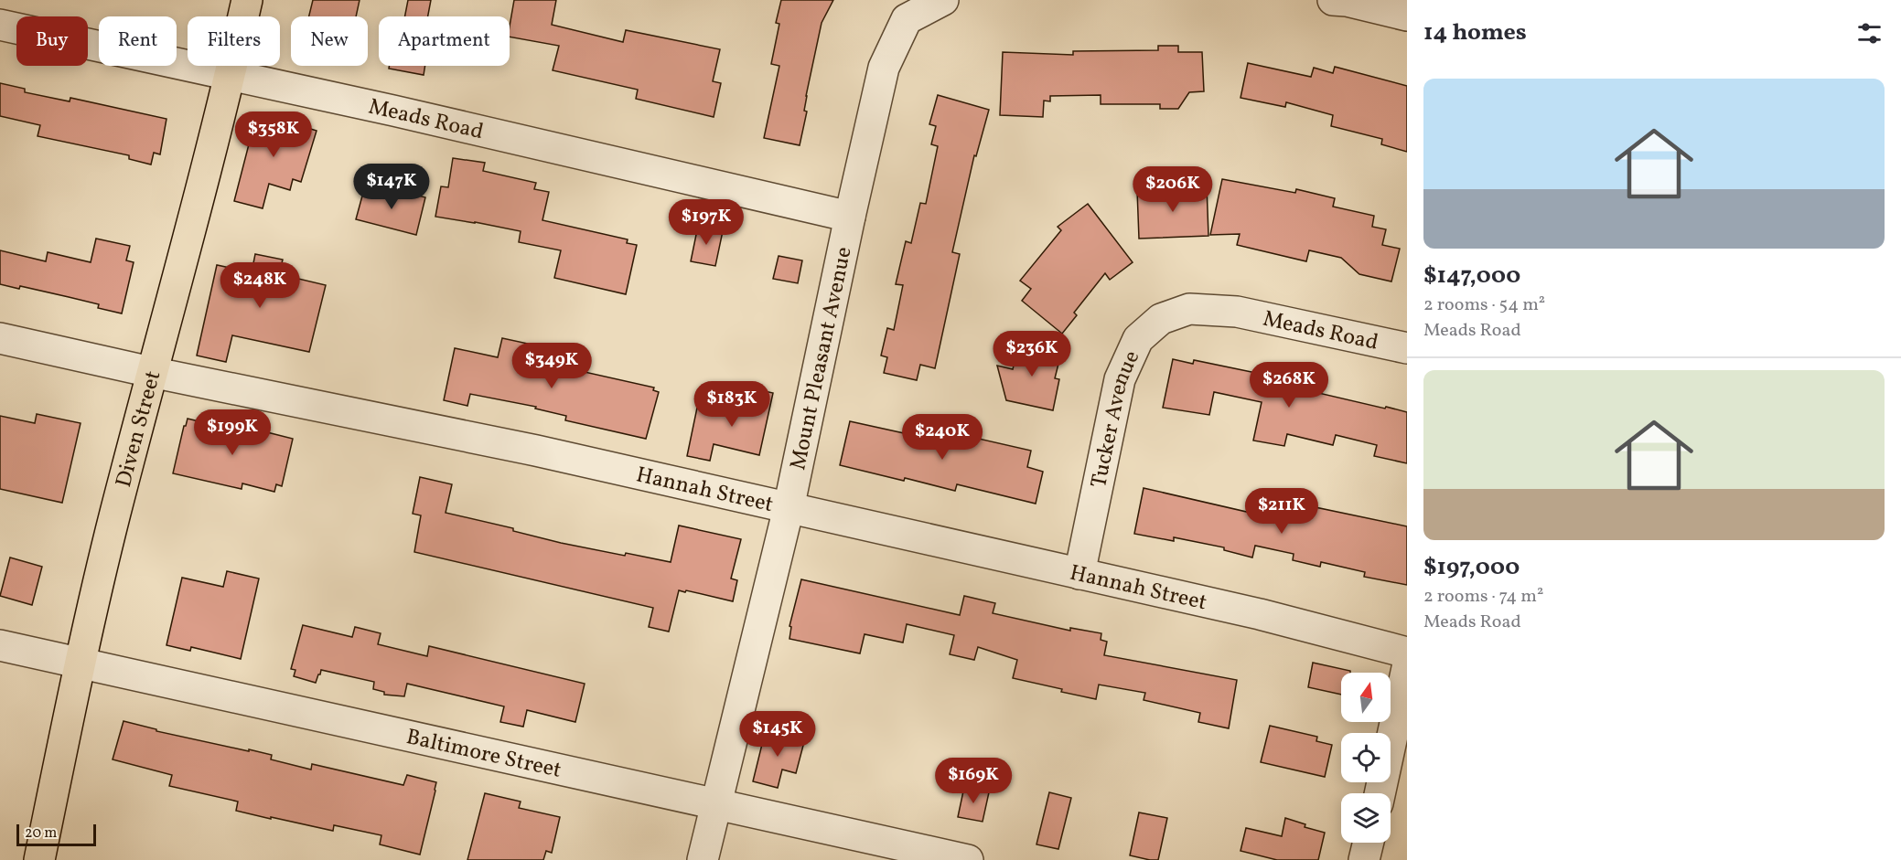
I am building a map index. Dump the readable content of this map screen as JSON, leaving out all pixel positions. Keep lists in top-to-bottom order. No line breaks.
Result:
{"streets":{"main road":["Diven Street"],"street":["Meads Road","Mount Pleasant Avenue","Tucker Avenue","Hannah Street","Baltimore Street"]},"crossings":[["Meads Road","Mount Pleasant Avenue"],["Meads Road","Tucker Avenue"],["Meads Road","Diven Street"],["Mount Pleasant Avenue","Hannah Street"],["Mount Pleasant Avenue","Baltimore Street"],["Tucker Avenue","Hannah Street"],["Diven Street","Hannah Street"],["Diven Street","Baltimore Street"]],"scale_bar":"20 m","north":"top","page":{"heading":"14 homes","chip":["Buy","Rent","Filters","New","Apartment"],"list":[{"name":"$147,000","note":"2 rooms · 54 m² · Meads Road"},{"name":"$197,000","note":"2 rooms · 74 m² · Meads Road"}],"price":["$358K","$147K","$206K","$197K","$248K","$236K","$349K","$268K","$183K","$199K","$240K","$211K","$145K","$169K"],"scale":"20 m"}}
